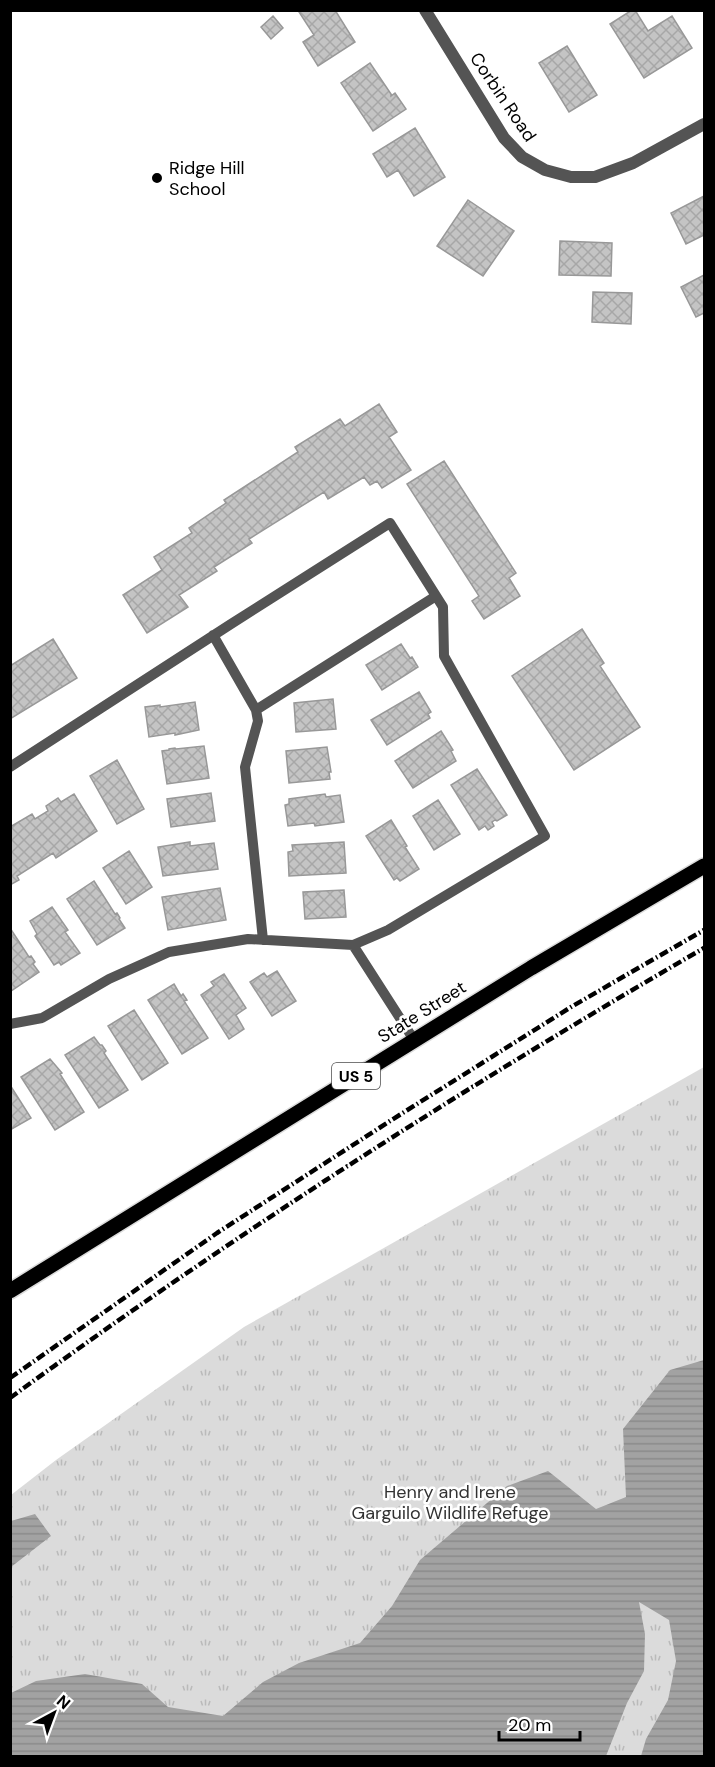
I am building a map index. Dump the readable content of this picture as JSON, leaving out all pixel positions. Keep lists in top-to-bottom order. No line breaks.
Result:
{"streets":{"main road":["State Street","US 5"],"street":["Corbin Road"]},"parks":["Henry and Irene Garguilo Wildlife Refuge"],"places":["Ridge Hill School"],"scale_bar":"20 m","north":"top right"}
